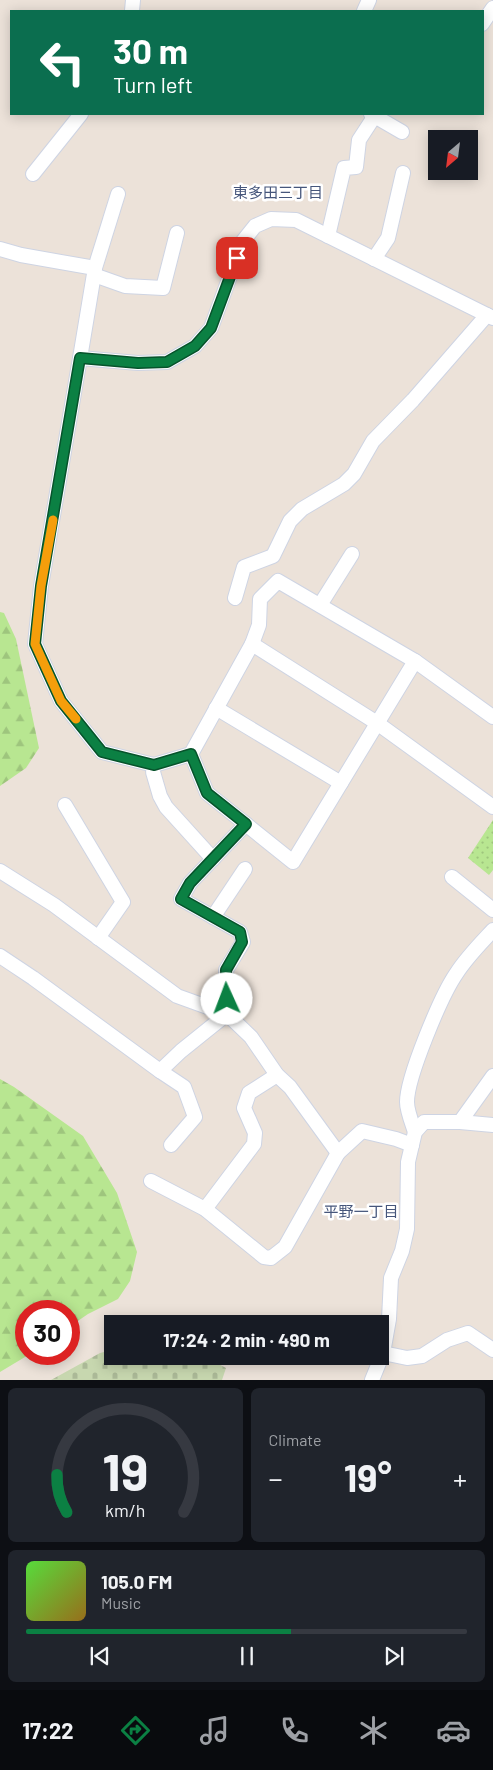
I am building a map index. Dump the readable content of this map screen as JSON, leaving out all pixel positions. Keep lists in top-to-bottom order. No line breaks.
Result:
{"districts":["東多田三丁目","平野一丁目"],"north":"bottom left","page":{"turn":["30 m","Turn left"],"limit":"30","trip":"17:24 · 2 min · 490 m","tile":"Climate","heat":["−","19°","+"],"song":["105.0 FM","Music"],"tabs":"17:22","gauge":["19","km/h"]}}
